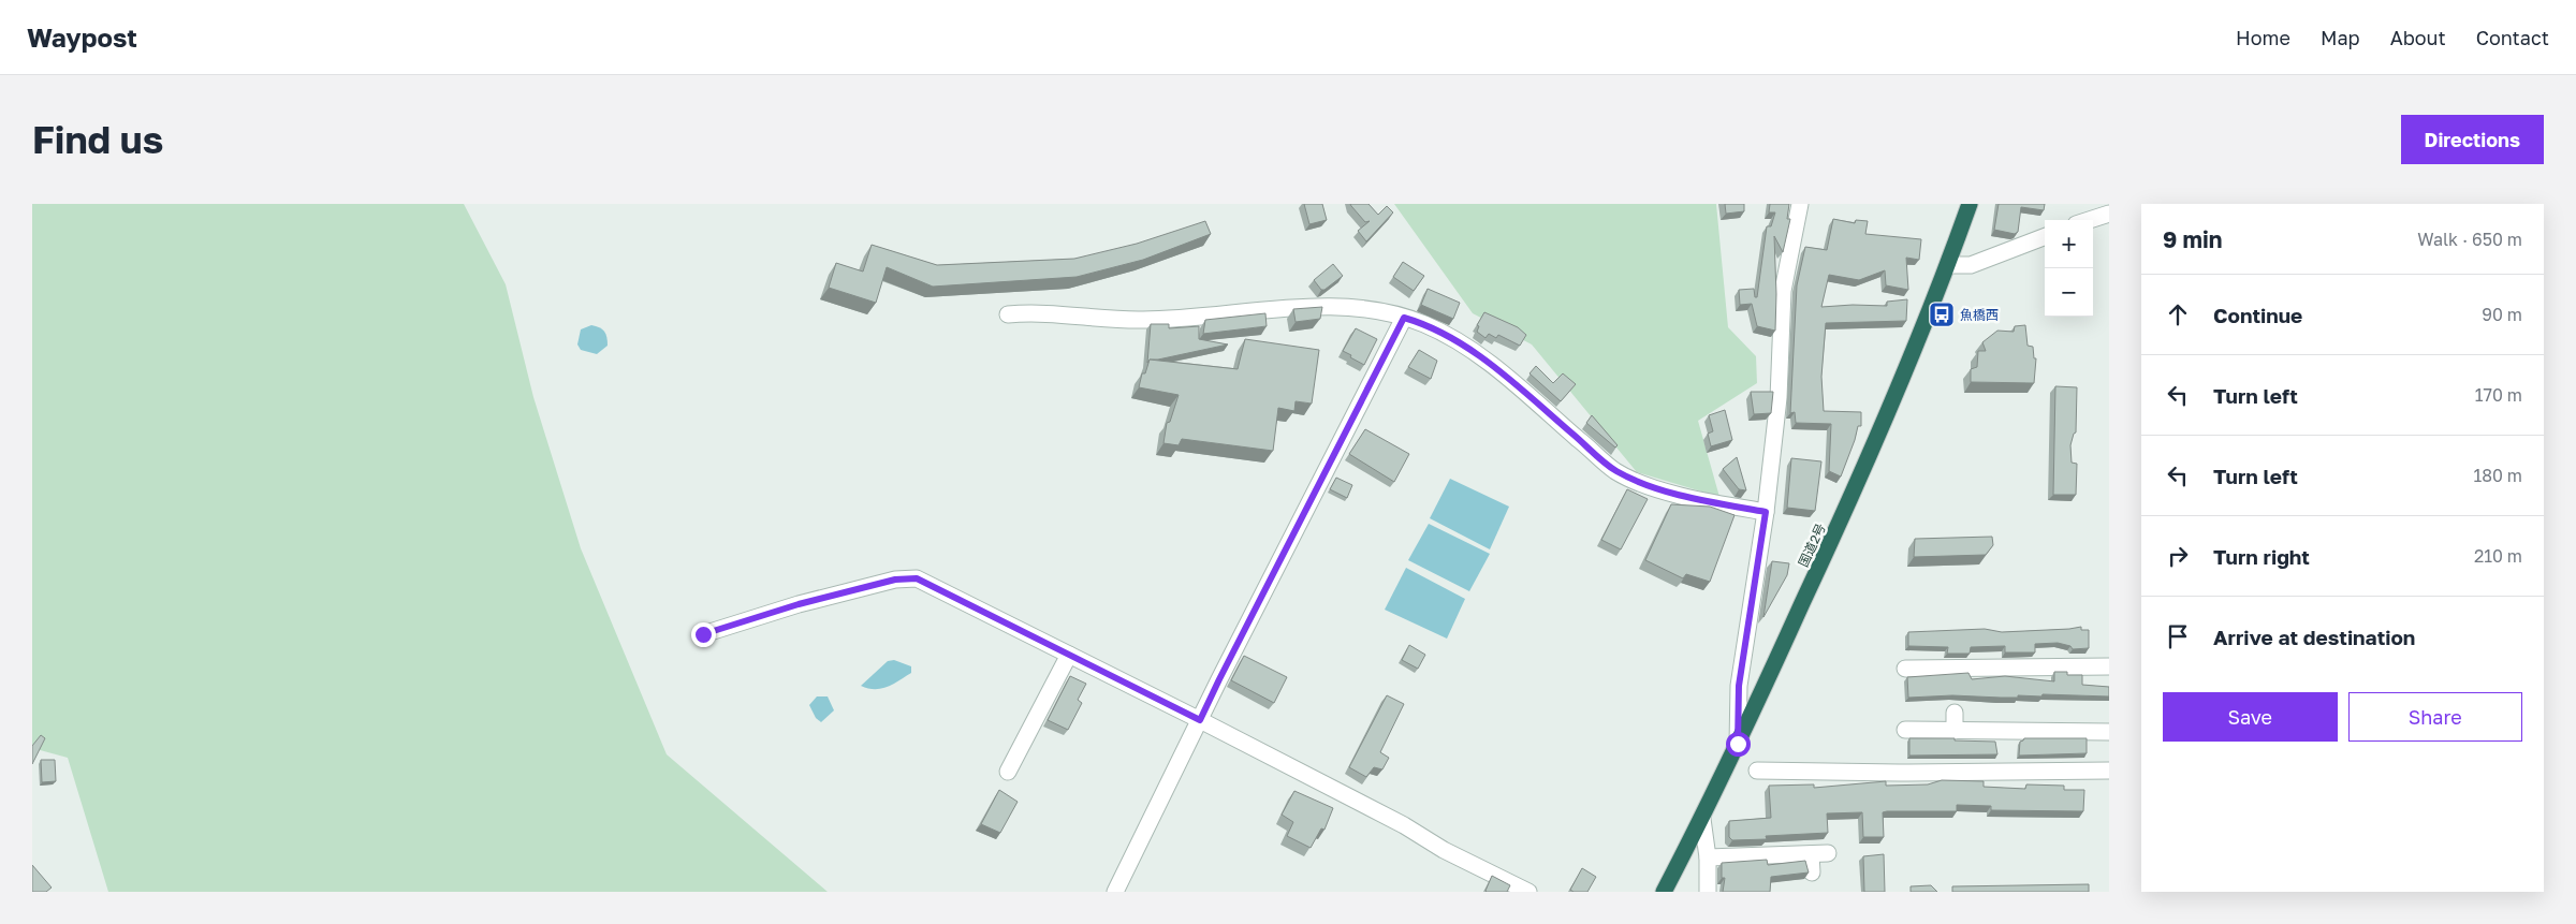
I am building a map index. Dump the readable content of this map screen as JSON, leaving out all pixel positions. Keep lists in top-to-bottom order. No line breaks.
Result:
{"streets":{"highway":["国道2号"]},"places":{"bus stop":["魚橋西"]},"page":{"header":"Waypost","nav":["Home","Map","About","Contact"],"buttons":["Directions",["Save","Share"]],"title":"Find us","heading":["9 min","Walk · 650 m"],"map_buttons":["+","−"],"list":[["Continue","90 m"],["Turn left","170 m"],["Turn left","180 m"],["Turn right","210 m"],"Arrive at destination"]}}
